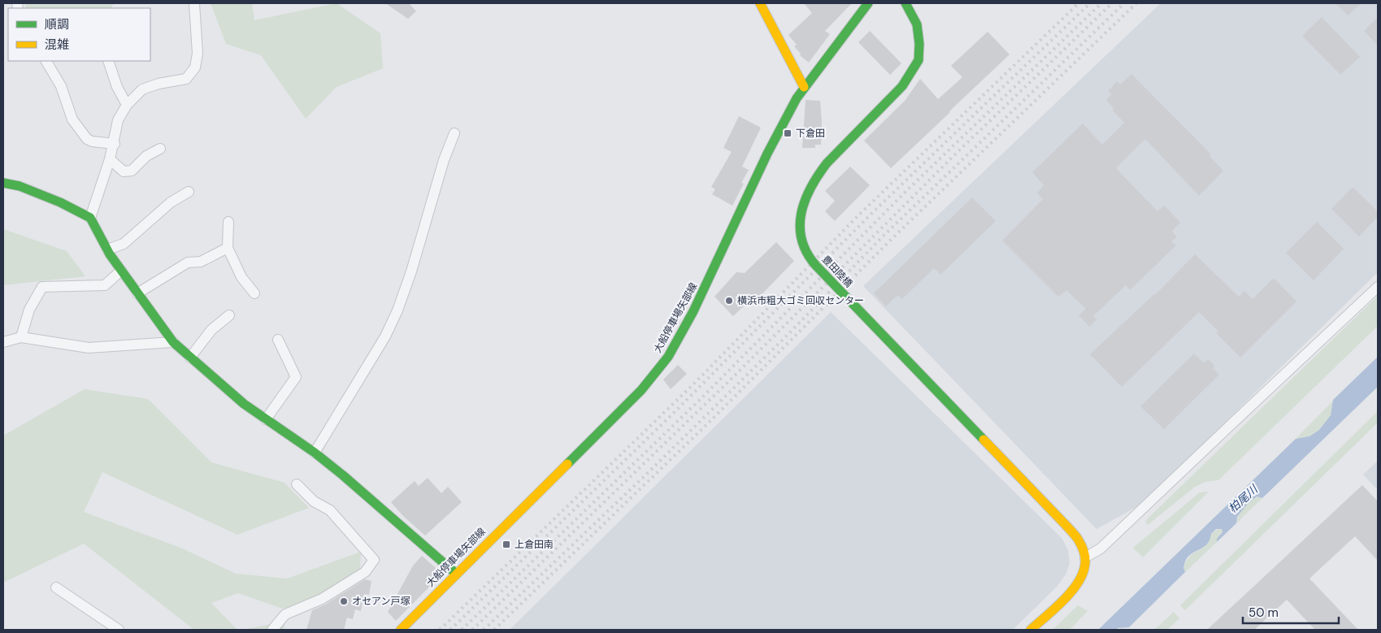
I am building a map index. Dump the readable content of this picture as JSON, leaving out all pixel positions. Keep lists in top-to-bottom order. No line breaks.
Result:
{"streets":{"street":["豊田陸橋","大船停車場矢部線"]},"water":["柏尾川"],"places":{"transit":["下倉田","上倉田南"],"other":["横浜市粗大ゴミ回収センター","オセアン戸塚"]},"legend":["順調","混雑"],"scale_bar":"50 m"}
